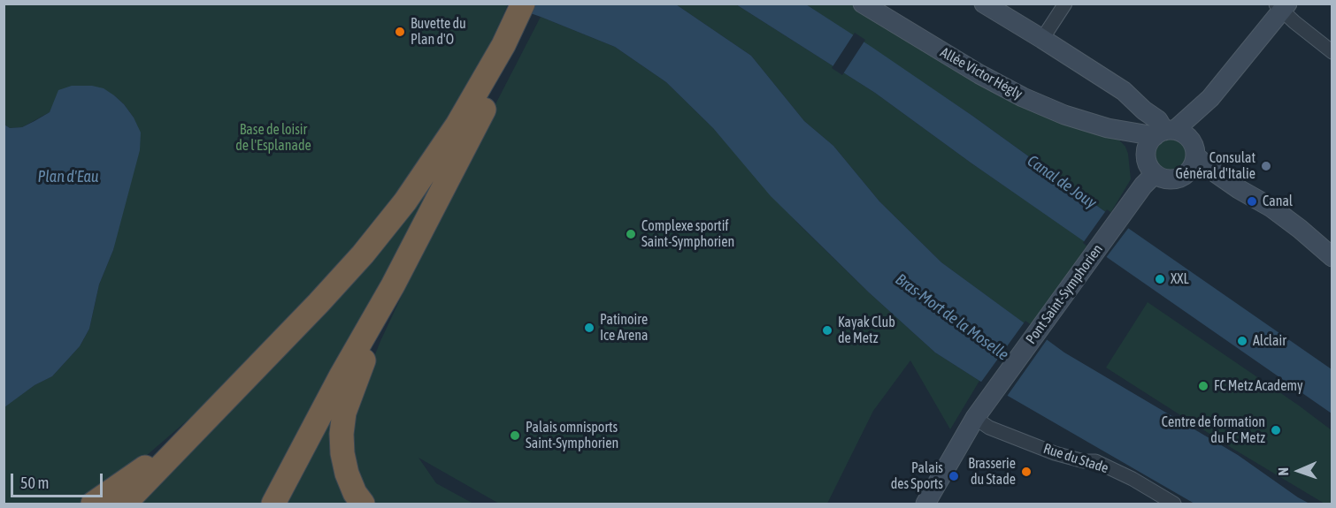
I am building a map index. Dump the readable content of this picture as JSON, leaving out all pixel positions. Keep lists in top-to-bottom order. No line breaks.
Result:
{"streets":{"main road":["Allée Victor Hégly","Pont Saint-Symphorien"],"street":["Rue du Stade"]},"crossings":[["Allée Victor Hégly","Pont Saint-Symphorien"],["Pont Saint-Symphorien","Rue du Stade"]],"water":["Plan d'Eau","Canal de Jouy","Bras-Mort de la Moselle"],"parks":["Base de loisir de l'Esplanade"],"places":["Buvette du Plan d'O","Consulat Général d'Italie","Canal","Complexe sportif Saint-Symphorien","XXL","Patinoire Ice Arena","Kayak Club de Metz","Alclair","FC Metz Academy","Centre de formation du FC Metz","Palais omnisports Saint-Symphorien","Brasserie du Stade","Palais des Sports"],"scale_bar":"50 m","north":"left"}
